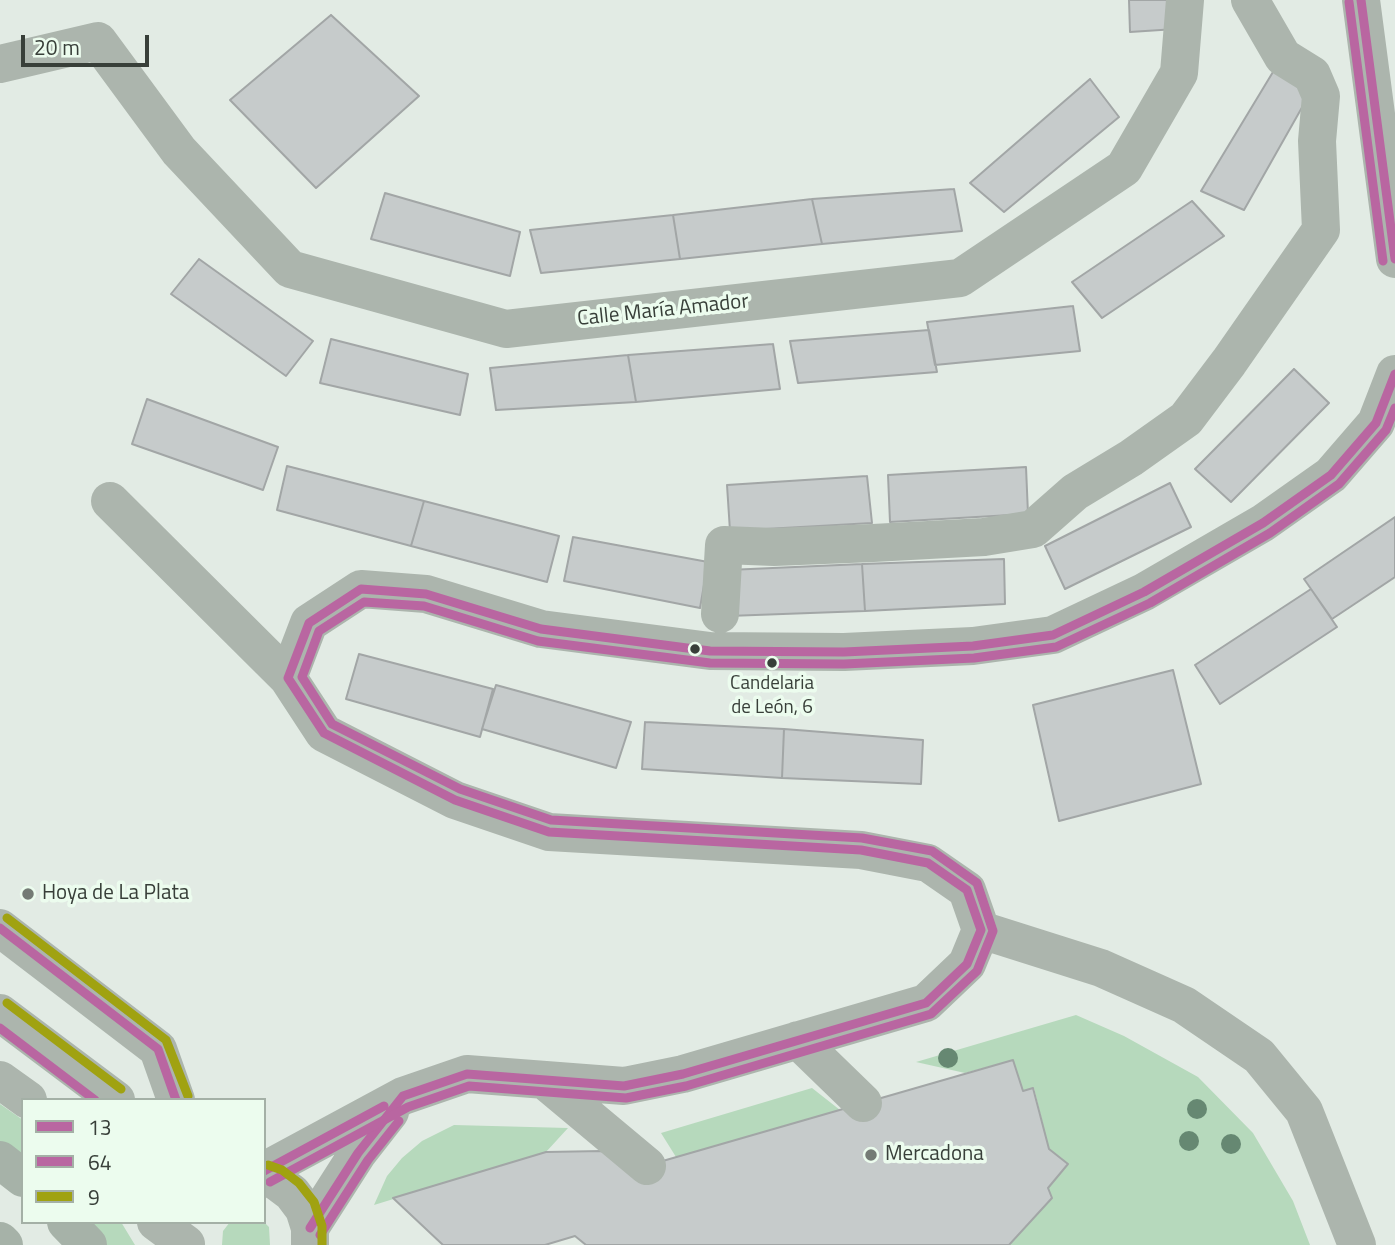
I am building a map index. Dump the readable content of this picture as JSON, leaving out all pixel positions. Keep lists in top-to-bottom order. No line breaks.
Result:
{"streets":{"street":["Calle María Amador"]},"places":["Candelaria de León, 6","Hoya de La Plata","Mercadona"],"lines":["transit line 13","transit line 64","transit line 9"],"legend":["13","64","9"],"scale_bar":"20 m"}
